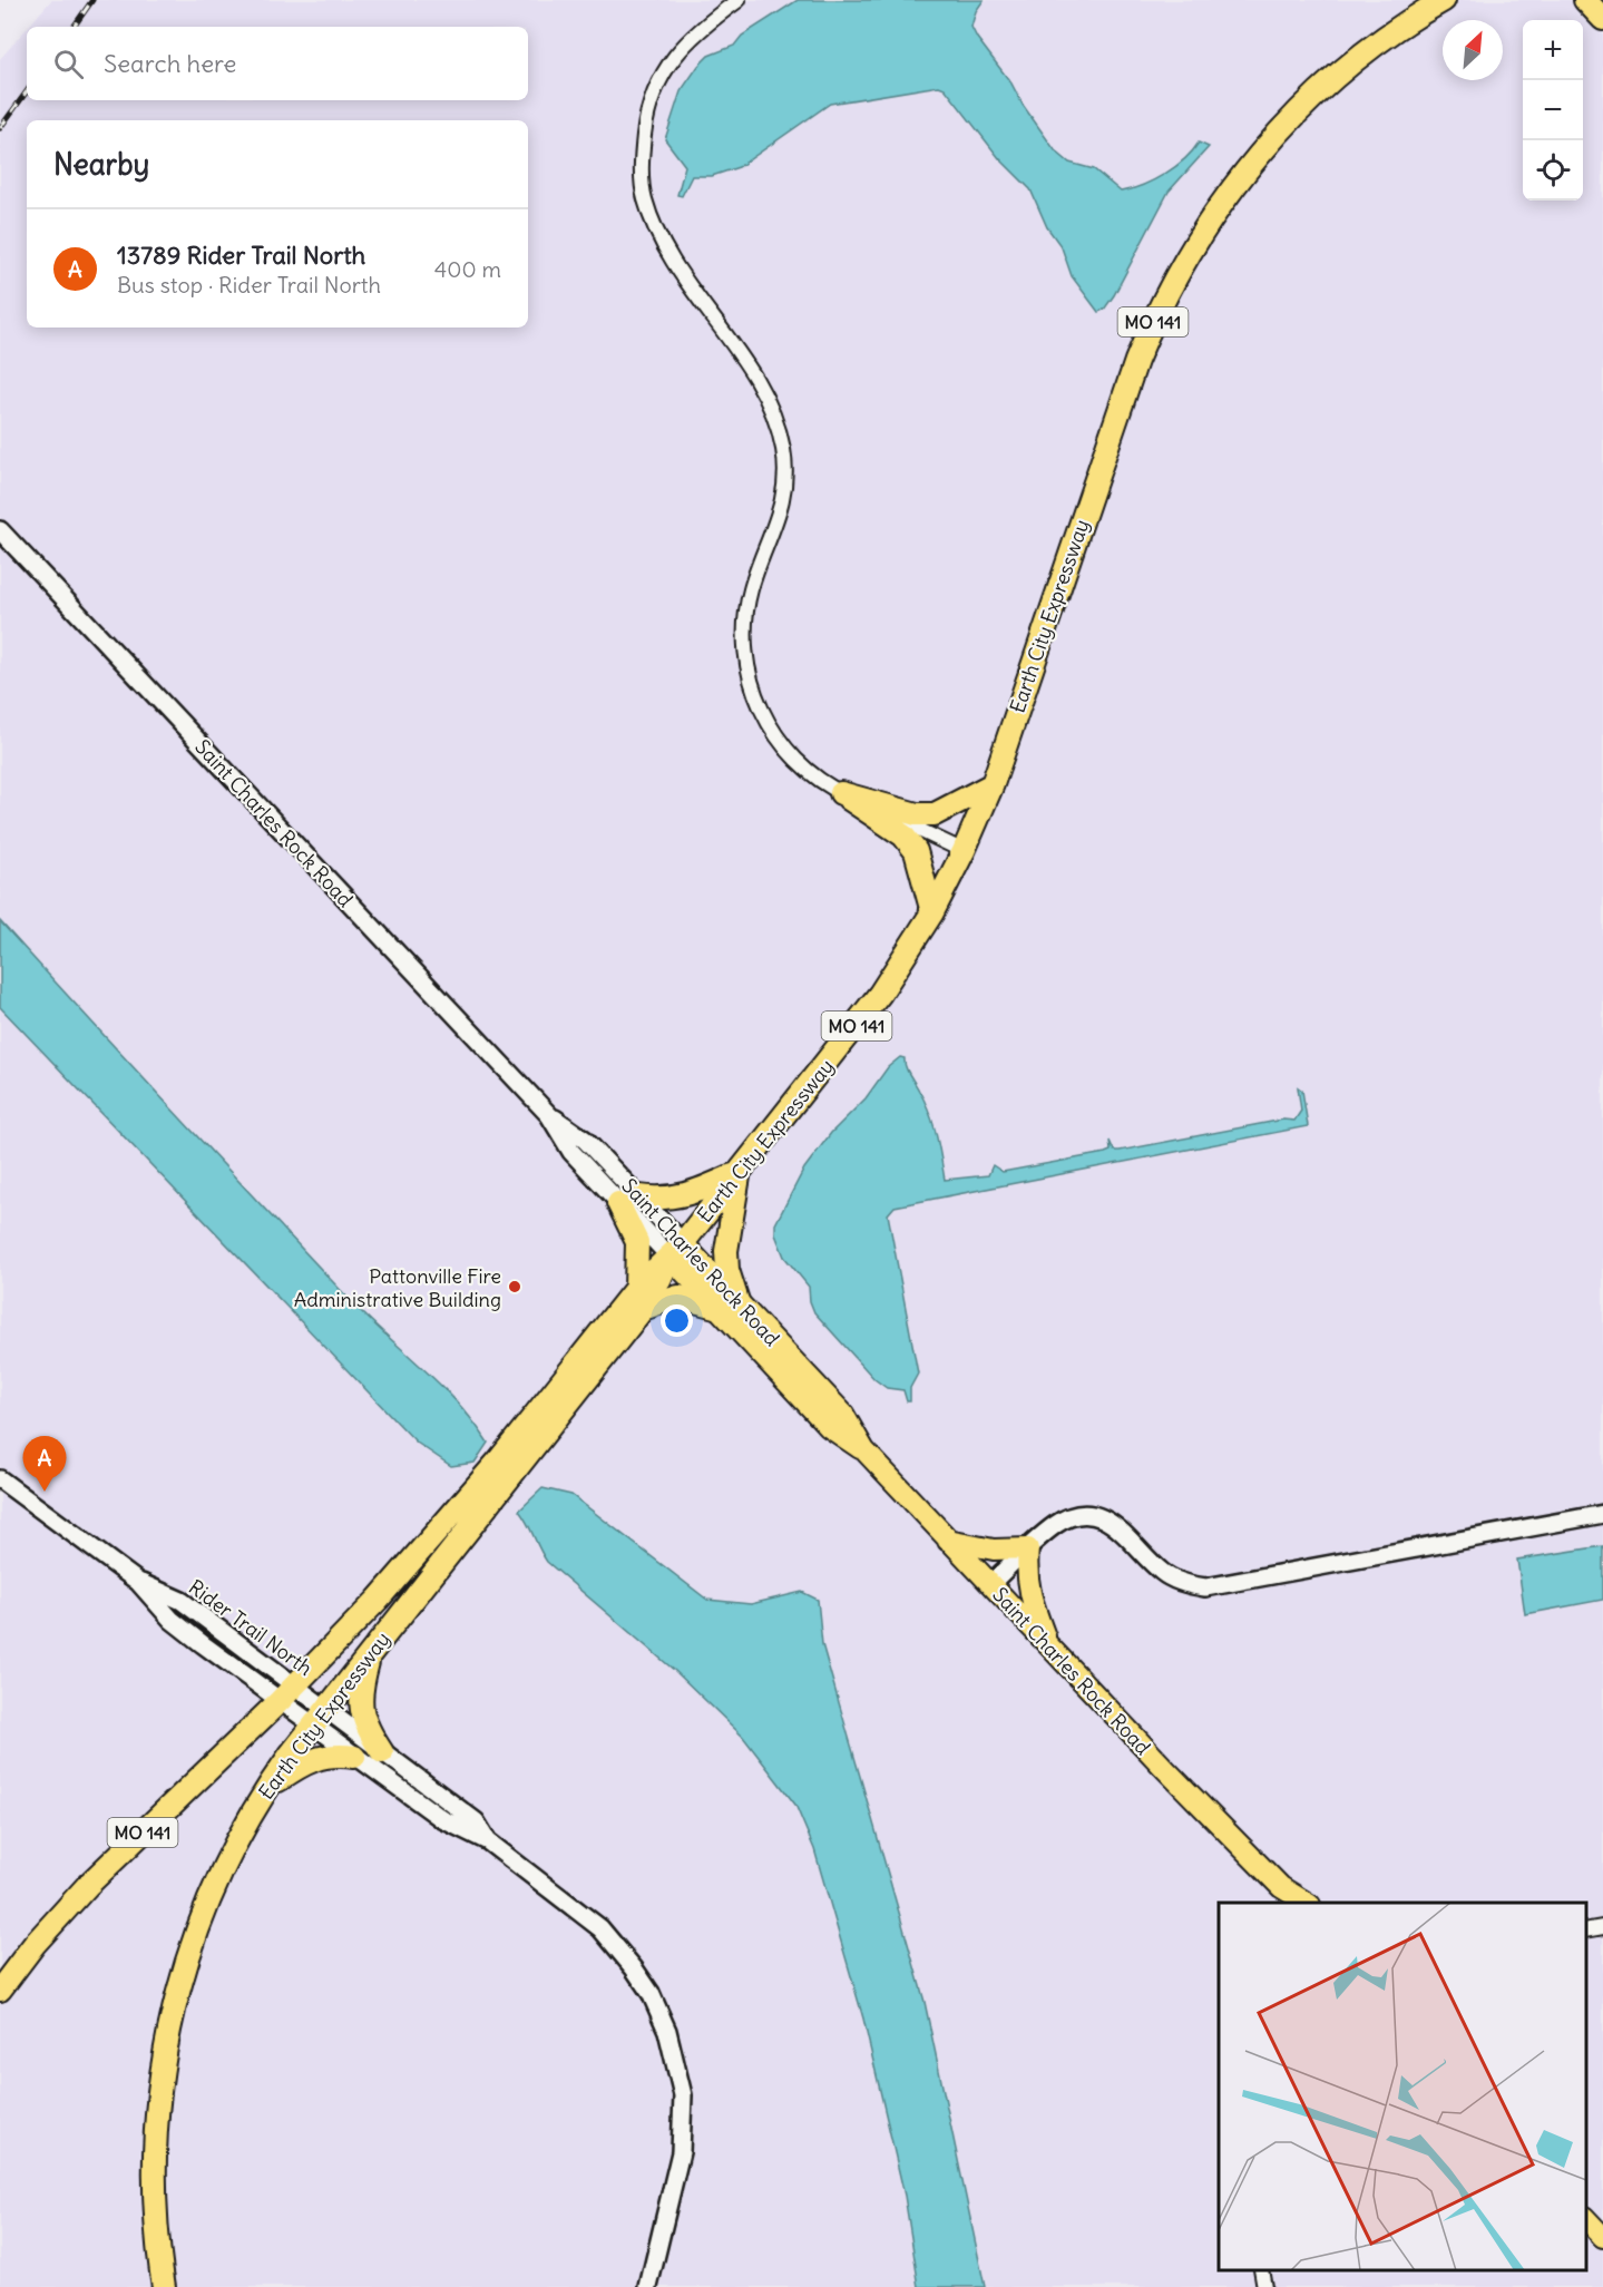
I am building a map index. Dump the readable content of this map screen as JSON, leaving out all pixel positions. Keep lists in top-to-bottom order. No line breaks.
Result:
{"streets":{"highway":["MO 141","Earth City Expressway"],"main road":["Saint Charles Rock Road"],"street":["Rider Trail North"]},"crossings":[["Earth City Expressway","Saint Charles Rock Road"],["Earth City Expressway","Rider Trail North"]],"places":["Pattonville Fire Administrative Building"],"north":"top right","page":{"map_buttons":["+","−"],"search":"Search here","heading":"Nearby","list":[{"mark":"A","name":"13789 Rider Trail North","note":"Bus stop · Rider Trail North","value":"400 m"}],"pins":"A"}}
